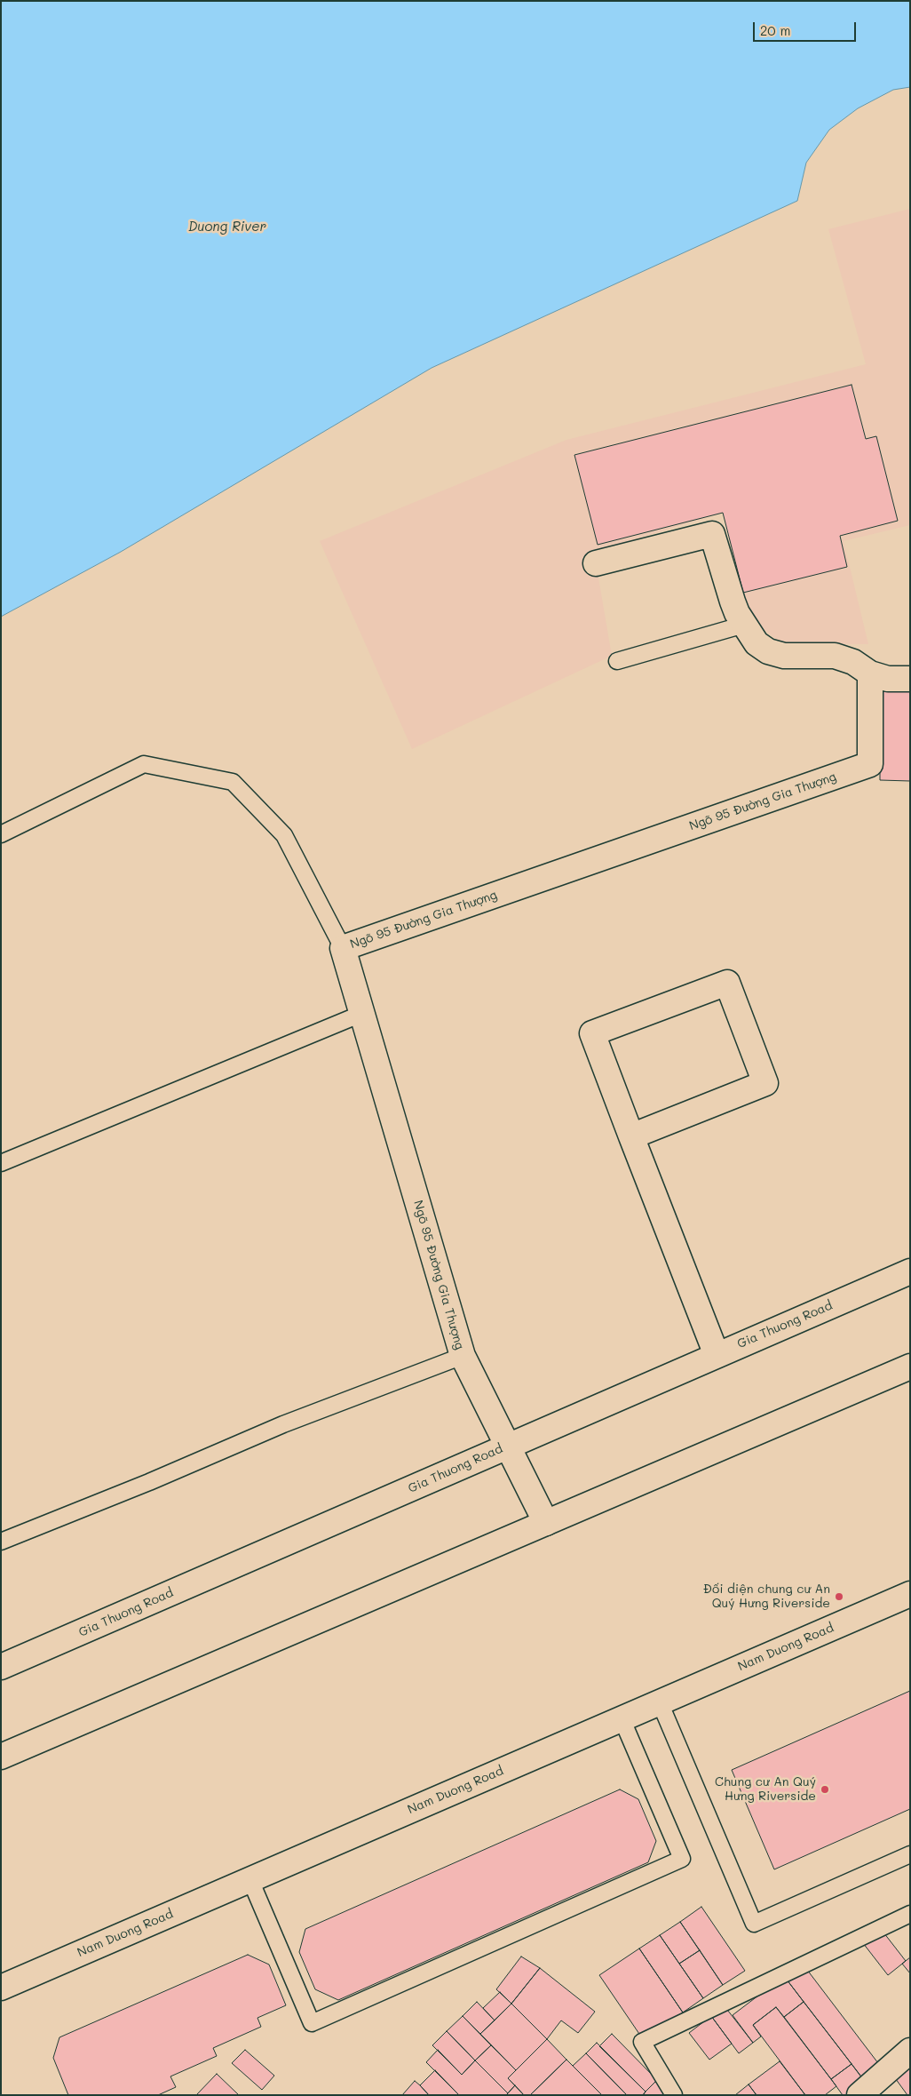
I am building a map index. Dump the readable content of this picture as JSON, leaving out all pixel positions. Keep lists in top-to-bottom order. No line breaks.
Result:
{"streets":{"street":["Ngõ 95 Đường Gia Thượng","Gia Thuong Road","Nam Duong Road"]},"crossings":[["Ngõ 95 Đường Gia Thượng","Gia Thuong Road"]],"water":["Duong River"],"places":["Đối diện chung cư An Quý Hưng Riverside","Chung cư An Quý Hưng Riverside"],"scale_bar":"20 m"}
